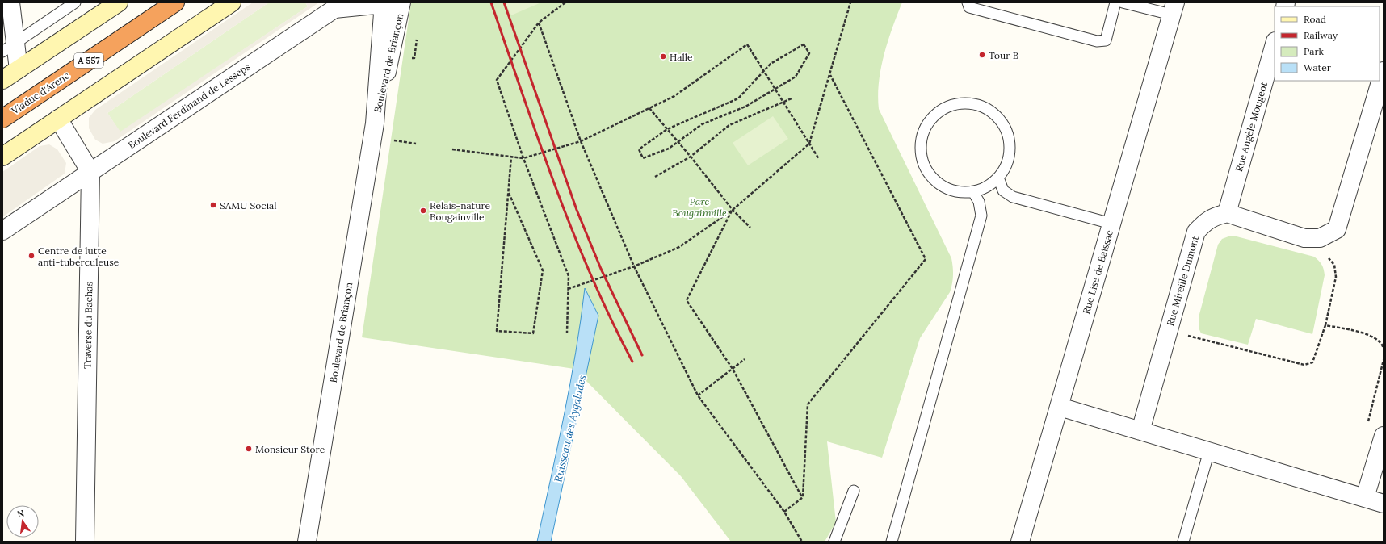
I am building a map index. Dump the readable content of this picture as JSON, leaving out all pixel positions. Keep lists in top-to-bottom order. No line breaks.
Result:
{"streets":{"highway":["A 557","Viaduc d'Arenc"],"street":["Boulevard de Briançon","Boulevard Ferdinand de Lesseps","Rue Angèle Mougeot","Rue Lise de Baissac","Rue Mireille Dumont","Traverse du Bachas"]},"crossings":[["Boulevard de Briançon","Boulevard Ferdinand de Lesseps"],["Boulevard Ferdinand de Lesseps","Traverse du Bachas"],["Rue Angèle Mougeot","Rue Mireille Dumont"]],"water":["Ruisseau des Aygalades"],"parks":["Parc Bougainville"],"places":["Tour B","Halle","SAMU Social","Relais-nature Bougainville","Centre de lutte anti-tuberculeuse","Monsieur Store"],"legend":["Road","Railway","Park","Water"],"north":"top"}
